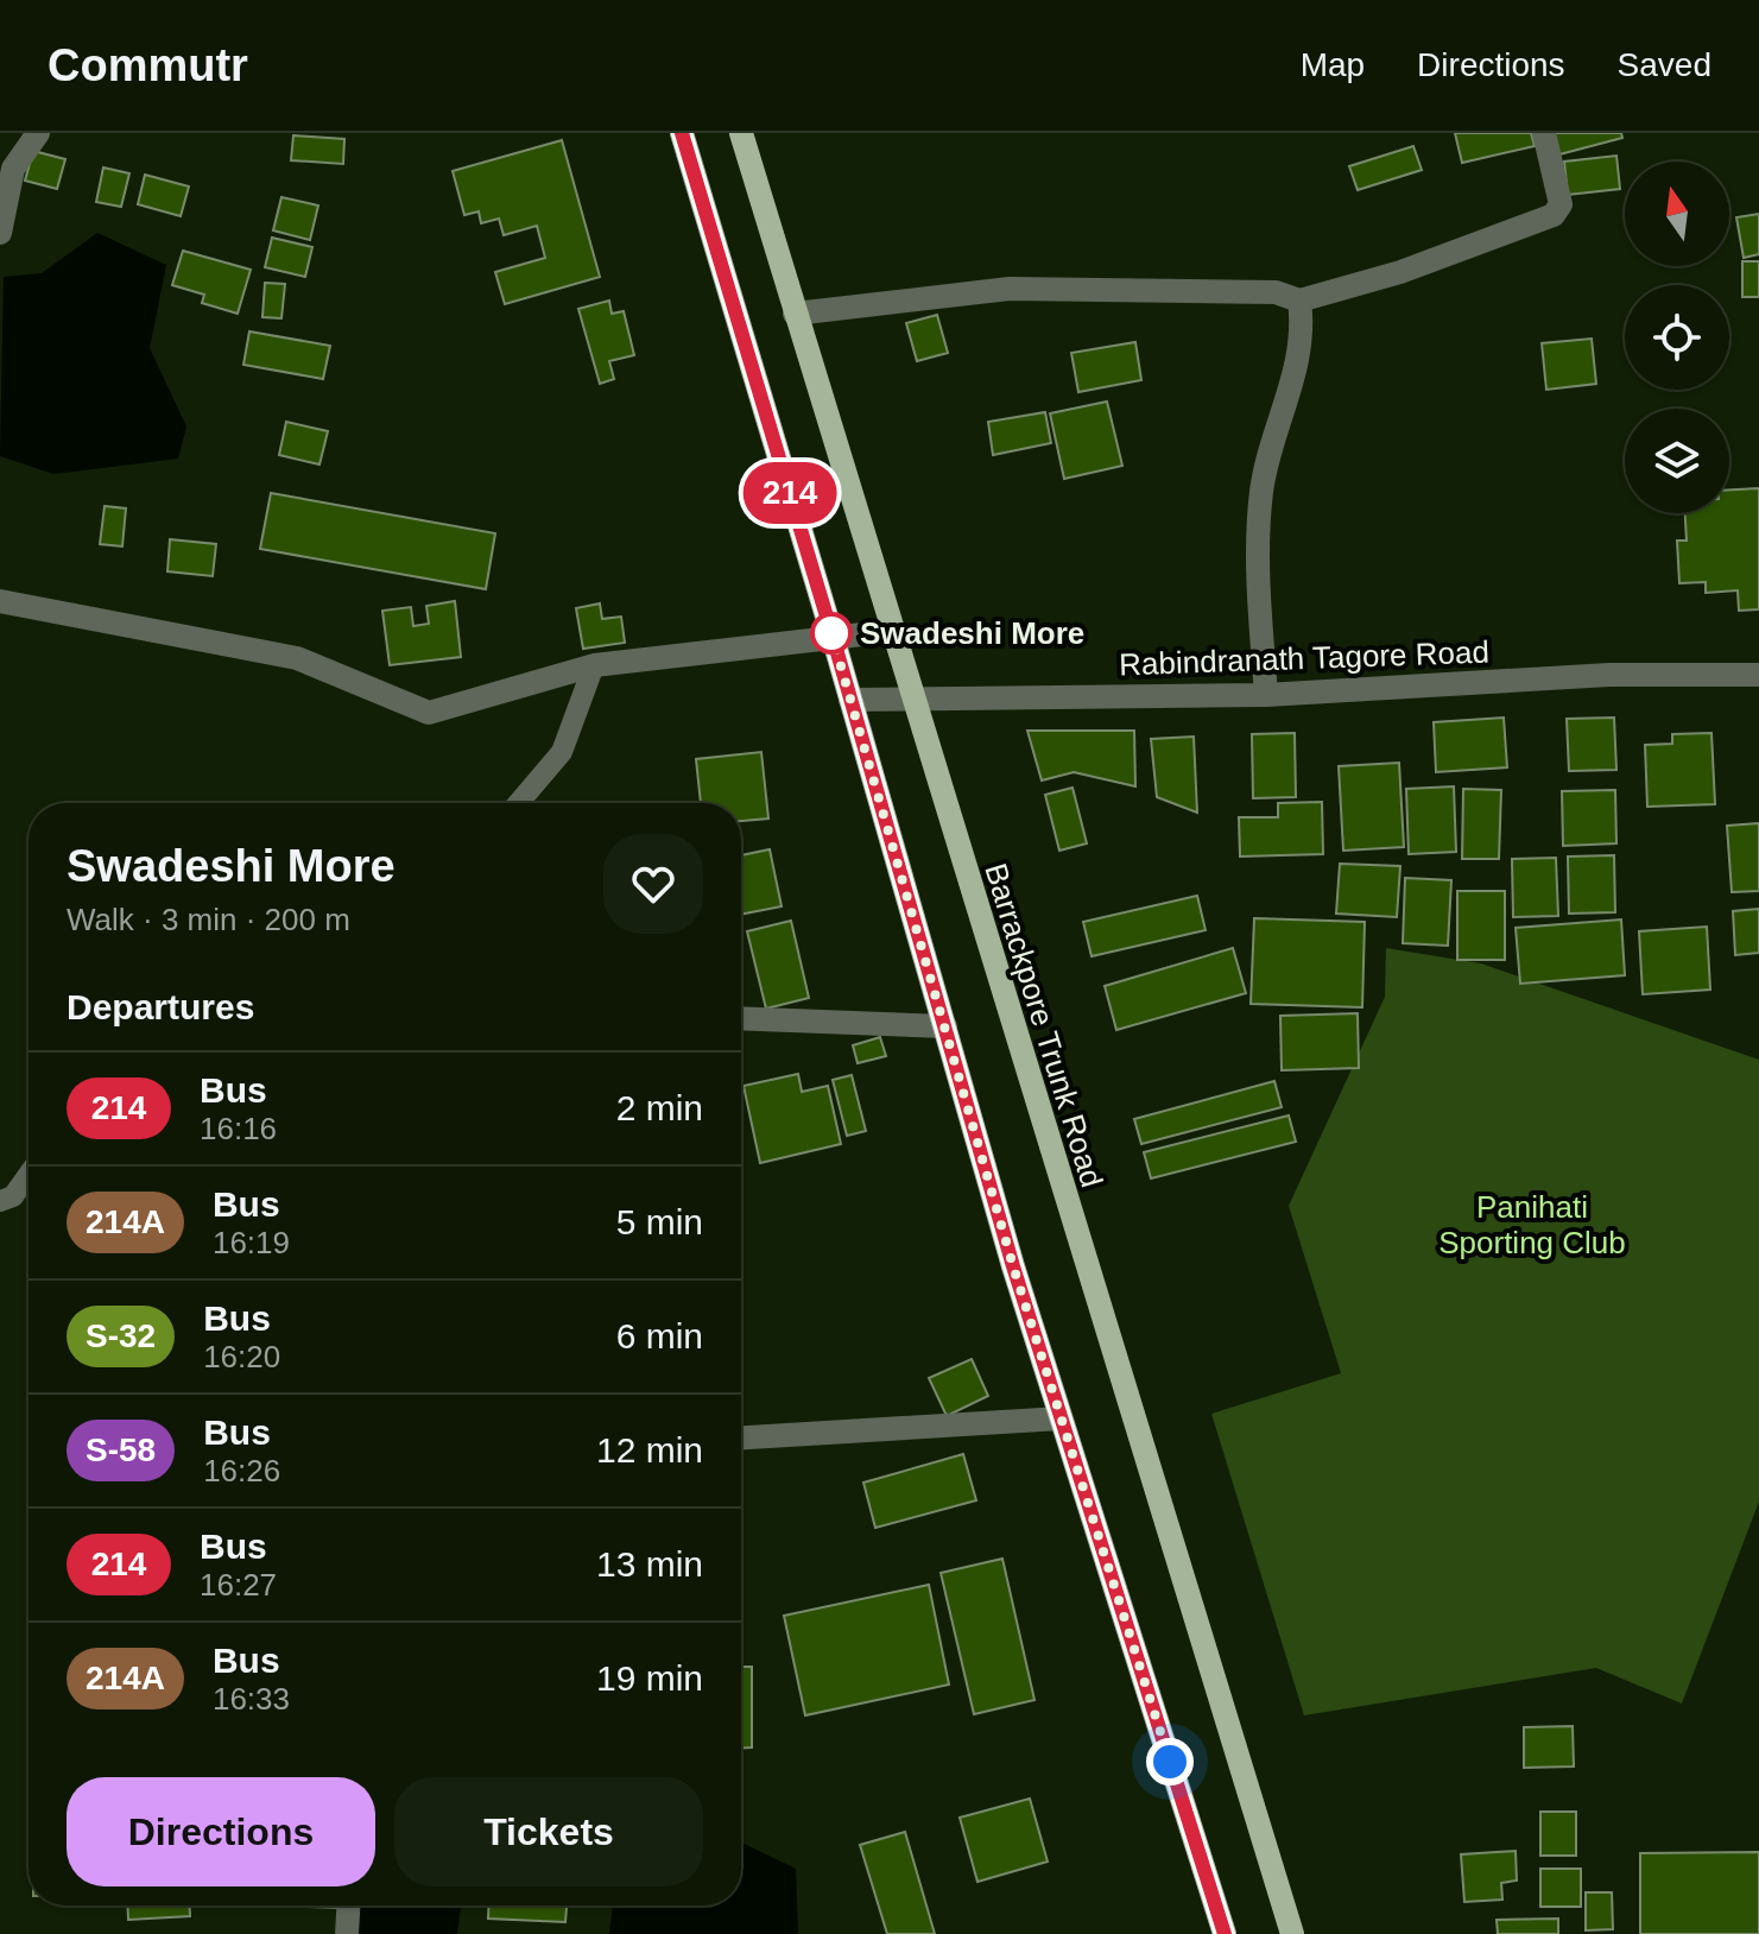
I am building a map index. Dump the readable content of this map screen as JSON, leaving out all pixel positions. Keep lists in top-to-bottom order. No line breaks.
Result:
{"streets":{"main road":["Barrackpore Trunk Road"],"street":["Rabindranath Tagore Road"]},"crossings":[["Rabindranath Tagore Road","Barrackpore Trunk Road"]],"parks":["Panihati Sporting Club"],"places":["Swadeshi More"],"lines":["bus line 214"],"north":"top","page":{"header":"Commutr","nav":["Map","Directions","Saved"],"on_map":"214","heading":[["Swadeshi More","Walk · 3 min · 200 m"],"Departures"],"list":[{"mark":"214","name":"Bus","note":"16:16","value":"2 min"},{"mark":"214A","name":"Bus","note":"16:19","value":"5 min"},{"mark":"S-32","name":"Bus","note":"16:20","value":"6 min"},{"mark":"S-58","name":"Bus","note":"16:26","value":"12 min"},{"mark":"214","name":"Bus","note":"16:27","value":"13 min"},{"mark":"214A","name":"Bus","note":"16:33","value":"19 min"}],"buttons":["Directions","Tickets"]}}
